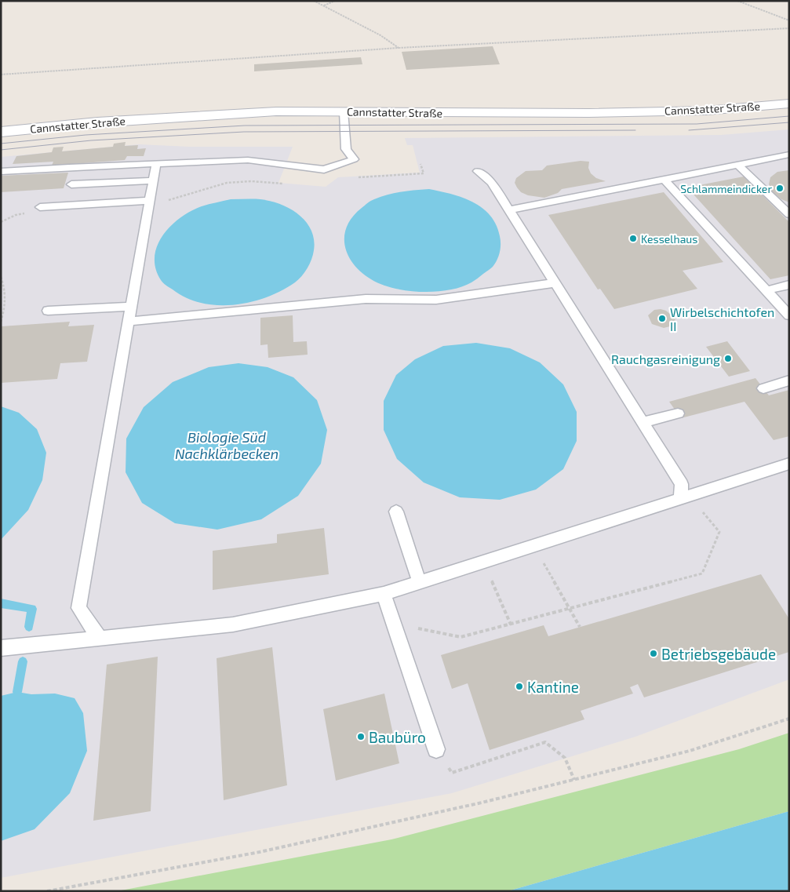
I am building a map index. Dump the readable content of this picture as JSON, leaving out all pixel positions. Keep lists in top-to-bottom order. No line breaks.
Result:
{"streets":{"main road":["Cannstatter Straße"]},"water":["Biologie Süd Nachklärbecken"],"places":["Schlammeindicker","Kesselhaus","Wirbelschichtofen II","Rauchgasreinigung","Betriebsgebäude","Kantine","Baubüro"]}
